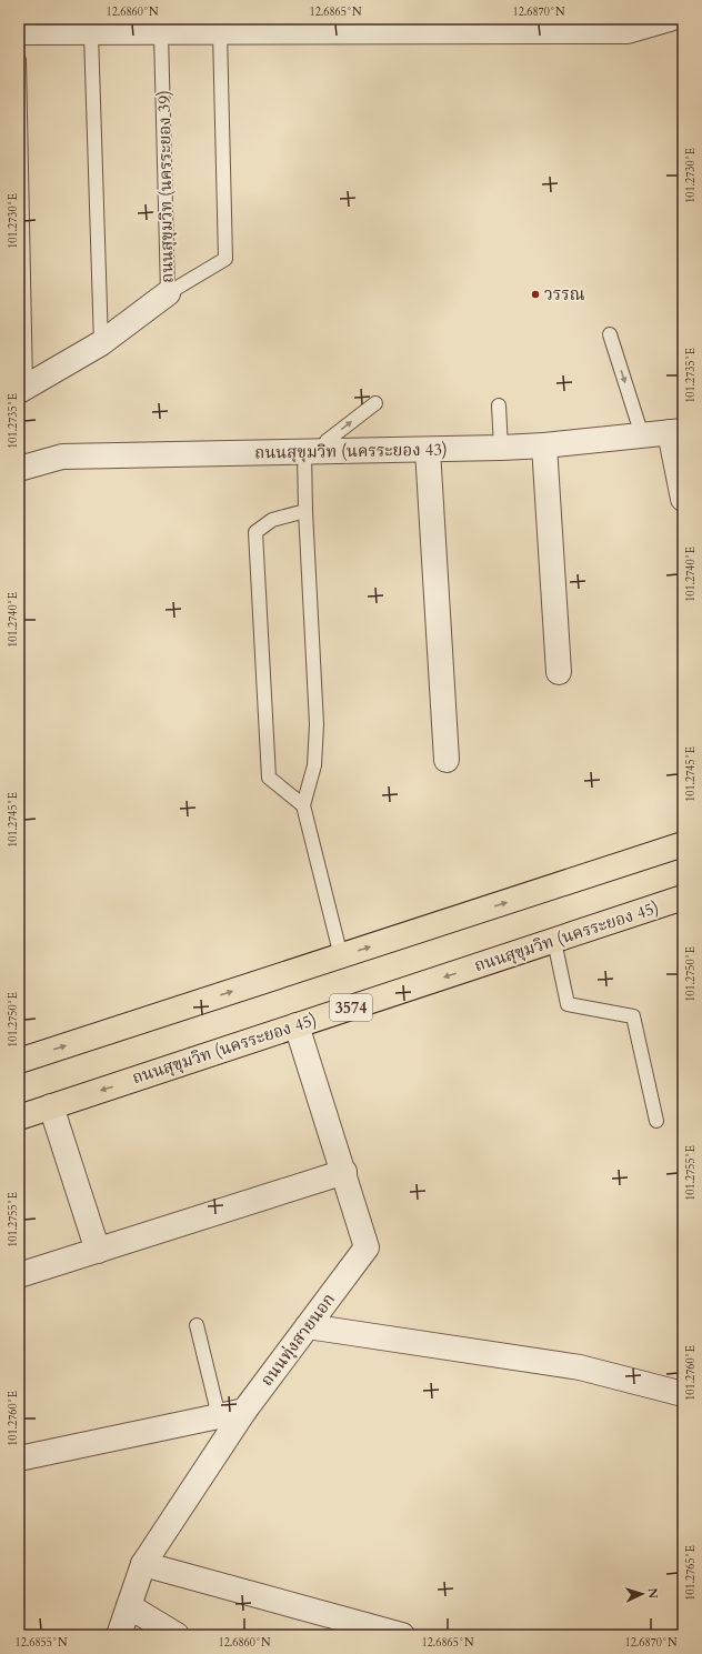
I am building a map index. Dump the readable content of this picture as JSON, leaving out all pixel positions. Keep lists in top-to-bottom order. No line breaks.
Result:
{"streets":{"main road":["ถนนสุขุมวิท (นครระยอง 45)","3574"],"street":["ถนนสุขุมวิท (นครระยอง 39)","ถนนสุขุมวิท (นครระยอง 43)","ถนนทุ่งสายนอก"]},"crossings":[["ถนนสุขุมวิท (นครระยอง 45)","ถนนทุ่งสายนอก"]],"places":["วรรณ"],"north":"right","coordinates":["12.6860°N","12.6865°N","12.6870°N","101.2730°E","101.2735°E","101.2740°E","101.2745°E","101.2750°E","101.2755°E","101.2760°E","101.2765°E","12.6855°N"]}
